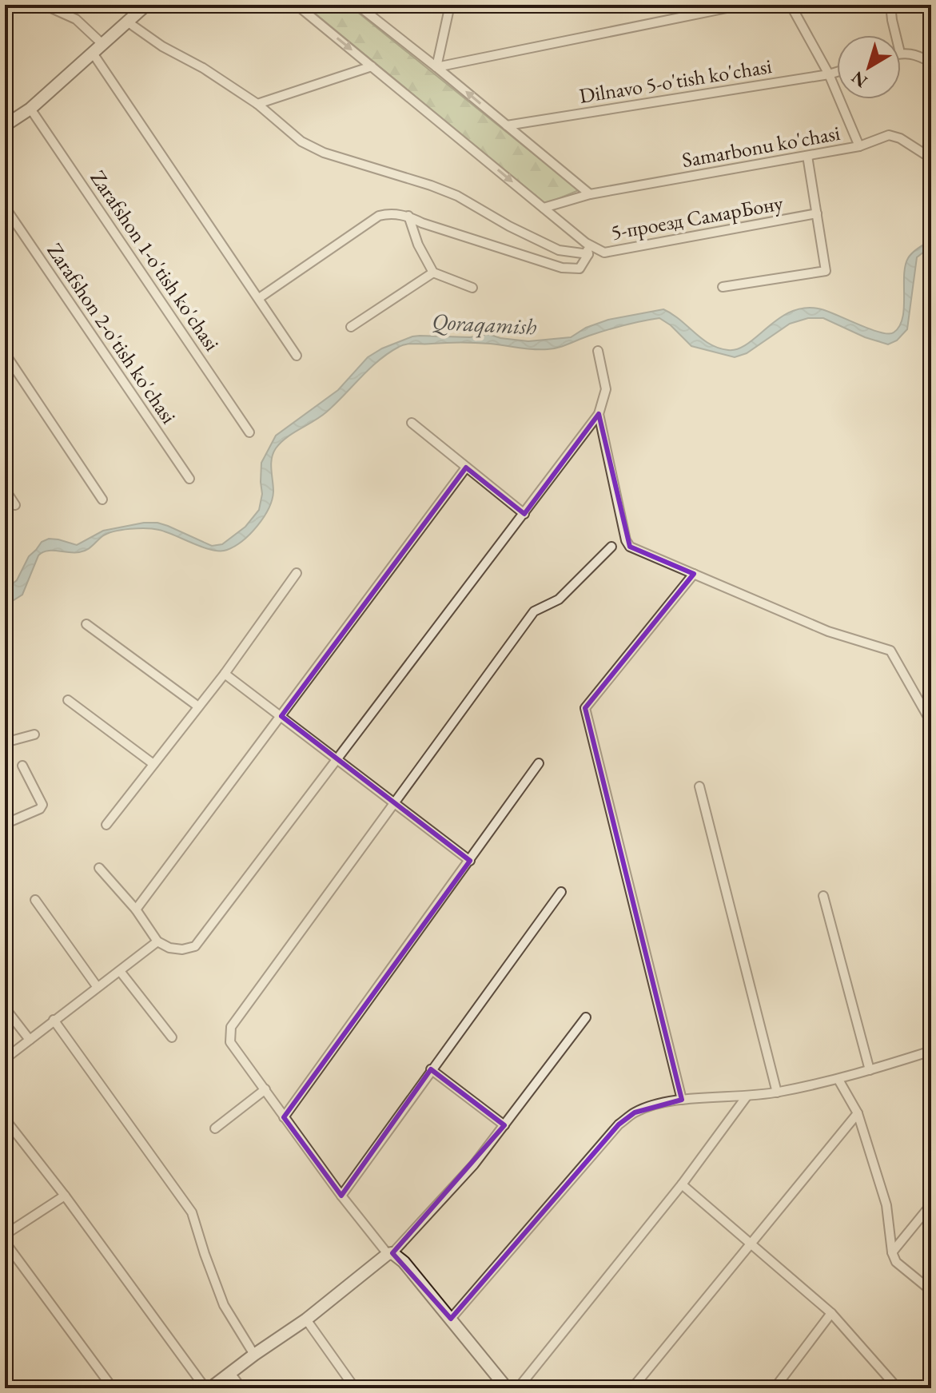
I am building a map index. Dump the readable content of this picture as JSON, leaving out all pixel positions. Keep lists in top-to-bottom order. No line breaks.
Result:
{"streets":{"street":["Dilnavo 5-o'tish ko'chasi","Samarbonu ko'chasi","5-проезд СамарБону","Zarafshon 1-o'tish ko'chasi","Zarafshon 2-o'tish ko'chasi"]},"water":["Qoraqamish"],"north":"bottom left"}
